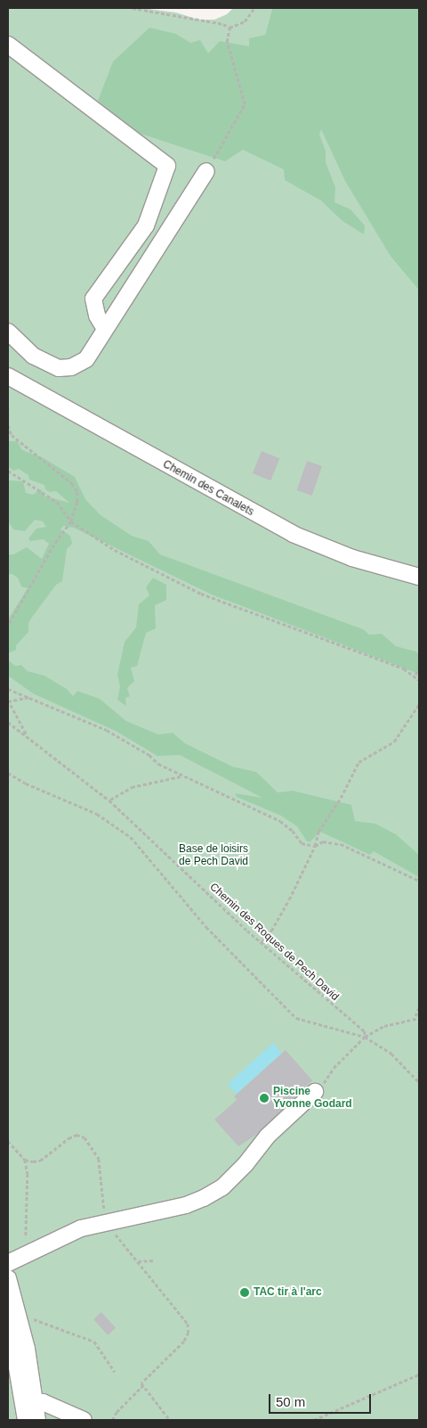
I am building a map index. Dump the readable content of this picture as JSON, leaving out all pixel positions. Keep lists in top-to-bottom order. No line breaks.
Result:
{"streets":{"street":["Chemin des Canalets"],"path":["Chemin des Roques de Pech David"]},"parks":["Base de loisirs de Pech David"],"places":["Piscine Yvonne Godard","TAC tir à l'arc"],"scale_bar":"50 m"}
